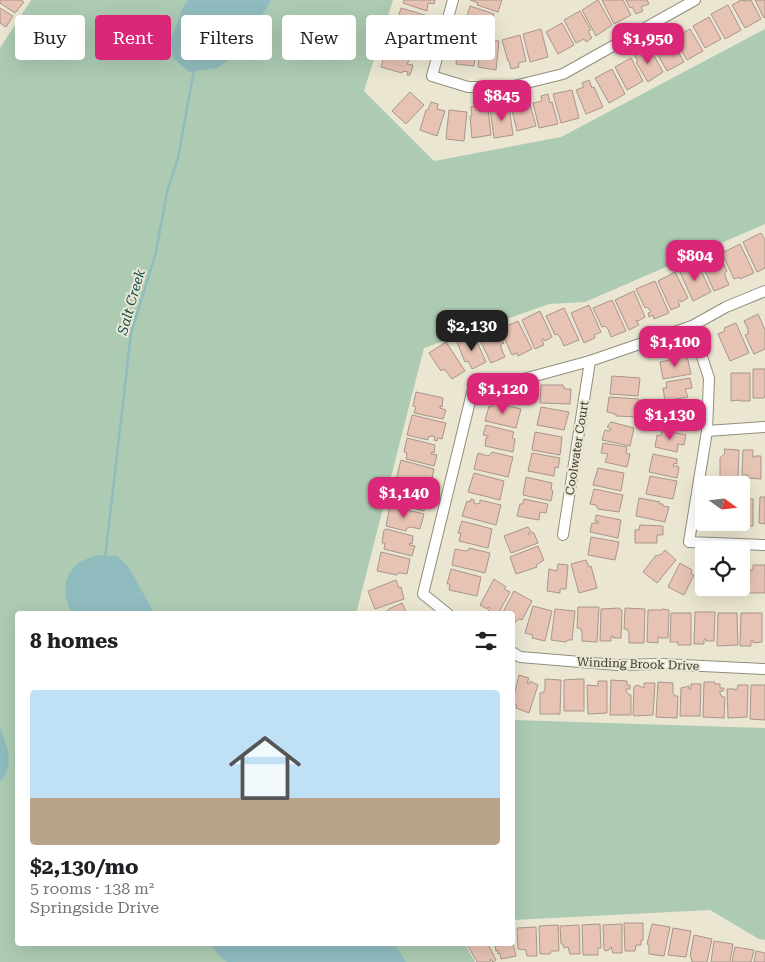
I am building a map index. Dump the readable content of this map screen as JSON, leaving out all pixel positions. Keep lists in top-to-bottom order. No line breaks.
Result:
{"streets":{"street":["Coolwater Court","Winding Brook Drive"]},"water":["Salt Creek"],"north":"right","page":{"chip":["Buy","Rent","Filters","New","Apartment"],"price":["$1,950","$845","$804","$2,130","$1,100","$1,120","$1,130","$1,140"],"heading":"8 homes","list":[{"name":"$2,130/mo","note":"5 rooms · 138 m² · Springside Drive"}]}}
